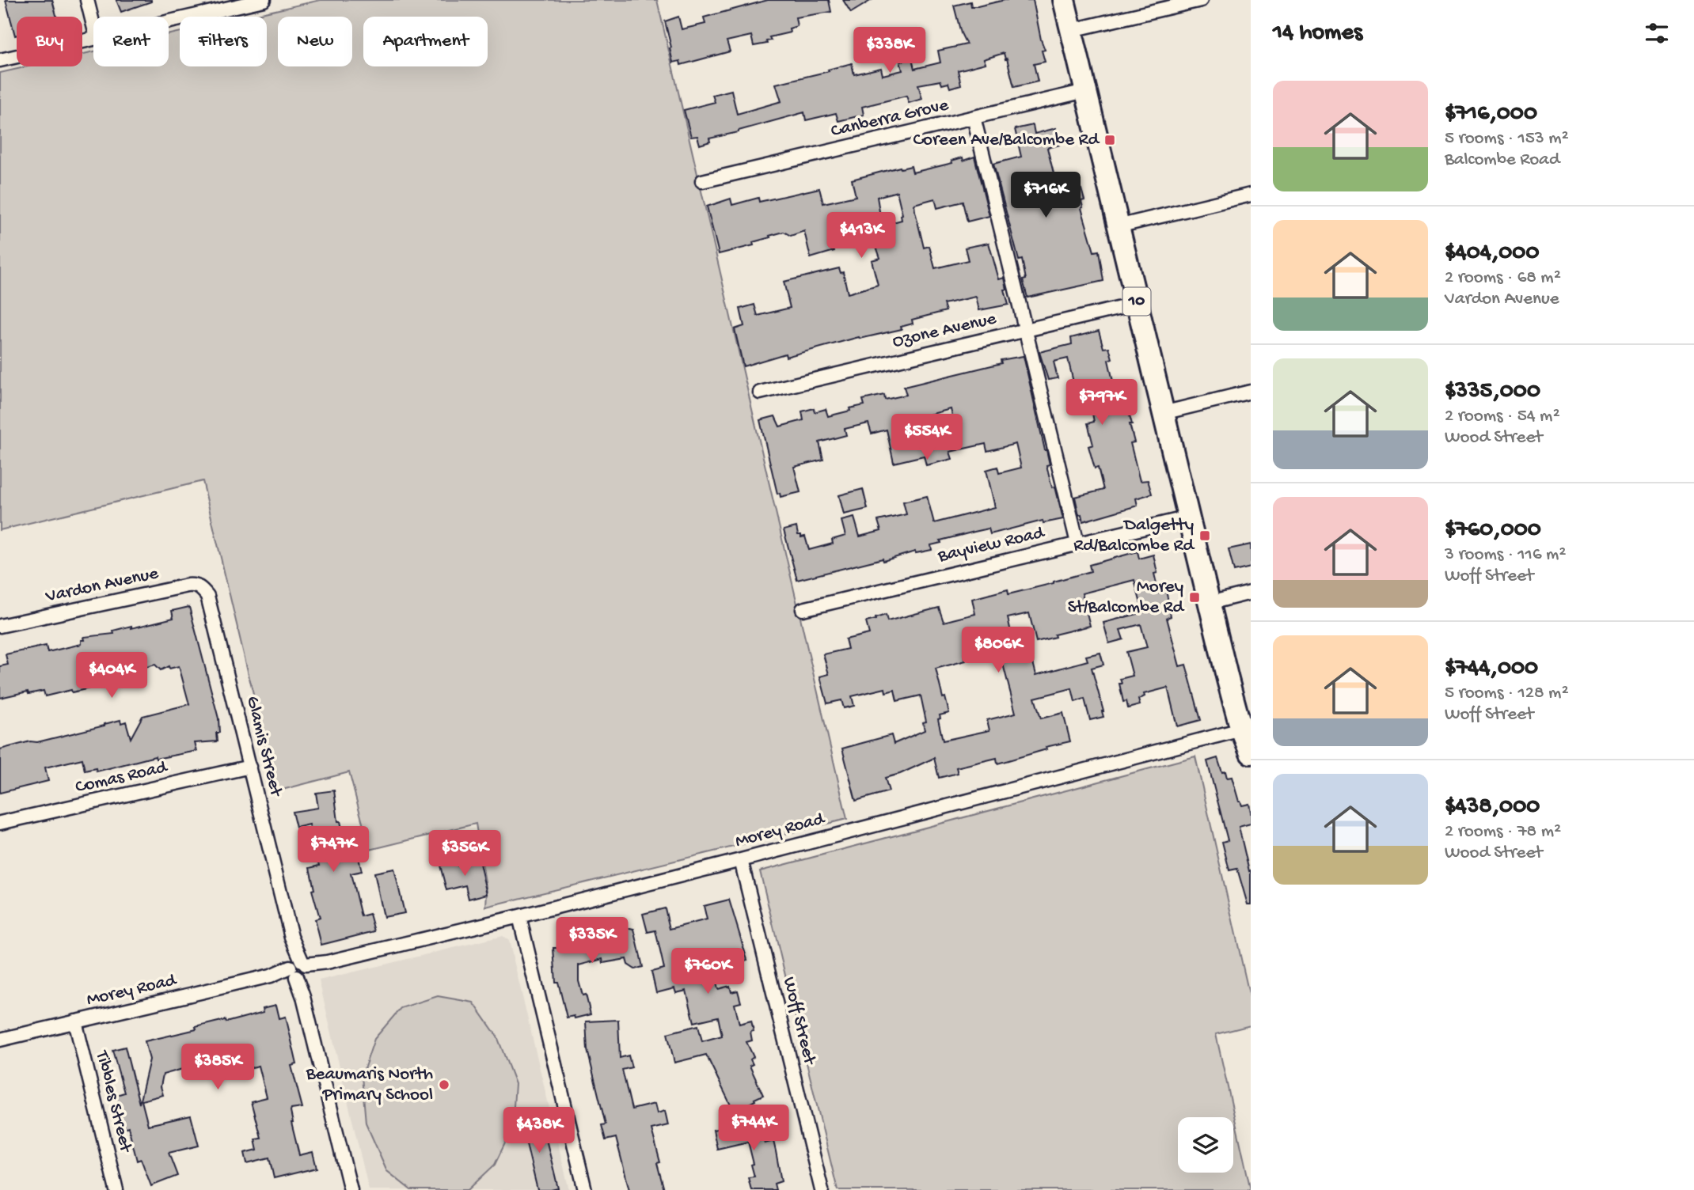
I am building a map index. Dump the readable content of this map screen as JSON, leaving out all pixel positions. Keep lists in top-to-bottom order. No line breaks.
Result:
{"streets":{"main road":["10"],"street":["Canberra Grove","Ozone Avenue","Bayview Road","Vardon Avenue","Glamis Street","Comas Road","Morey Road","Woff Street","Tibbles Street"]},"crossings":[["Canberra Grove","10"],["10","Ozone Avenue"],["10","Bayview Road"],["10","Morey Road"],["Vardon Avenue","Glamis Street"],["Glamis Street","Comas Road"],["Glamis Street","Morey Road"],["Morey Road","Woff Street"],["Morey Road","Tibbles Street"]],"places":{"transit":["Coreen Ave/Balcombe Rd","Dalgetty Rd/Balcombe Rd","Morey St/Balcombe Rd"],"other":["Beaumaris North Primary School"]},"page":{"heading":"14 homes","chip":["Buy","Rent","Filters","New","Apartment"],"price":["$338K","$716K","$413K","$797K","$554K","$806K","$404K","$747K","$356K","$335K","$760K","$385K","$744K","$438K"],"list":[{"name":"$716,000","note":"5 rooms · 153 m² · Balcombe Road"},{"name":"$404,000","note":"2 rooms · 68 m² · Vardon Avenue"},{"name":"$335,000","note":"2 rooms · 54 m² · Wood Street"},{"name":"$760,000","note":"3 rooms · 116 m² · Woff Street"},{"name":"$744,000","note":"5 rooms · 128 m² · Woff Street"},{"name":"$438,000","note":"2 rooms · 78 m² · Wood Street"}]}}
